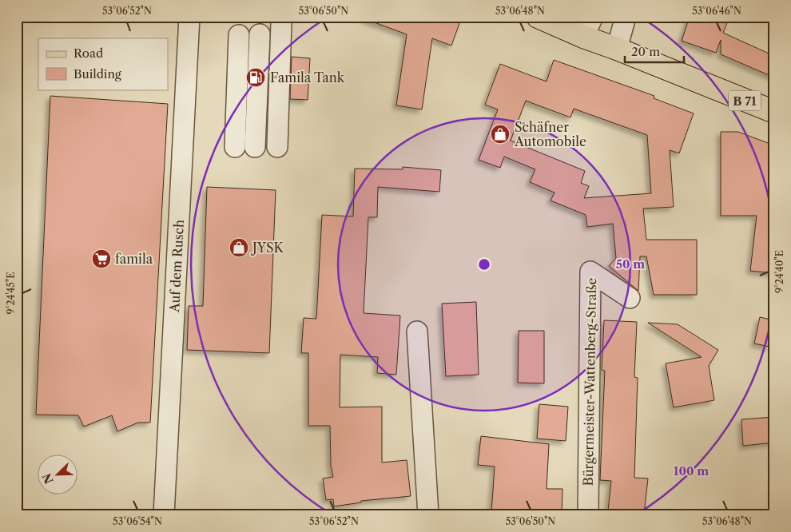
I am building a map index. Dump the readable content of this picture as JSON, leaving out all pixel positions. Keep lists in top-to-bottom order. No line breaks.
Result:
{"streets":{"main road":["B 71"],"street":["Auf dem Rusch","Bürgermeister-Wattenberg-Straße"]},"places":{"fuel station":["Famila Tank"],"shop":["Schäfner Automobile","JYSK"],"supermarket":["famila"]},"legend":["Road","Building"],"scale_bar":"20 m","north":"bottom left","coordinates":["53°06'52\"N","53°06'50\"N","53°06'48\"N","53°06'46\"N","9°24'40\"E","9°24'45\"E","53°06'54\"N"],"rings":["50 m","100 m"]}
